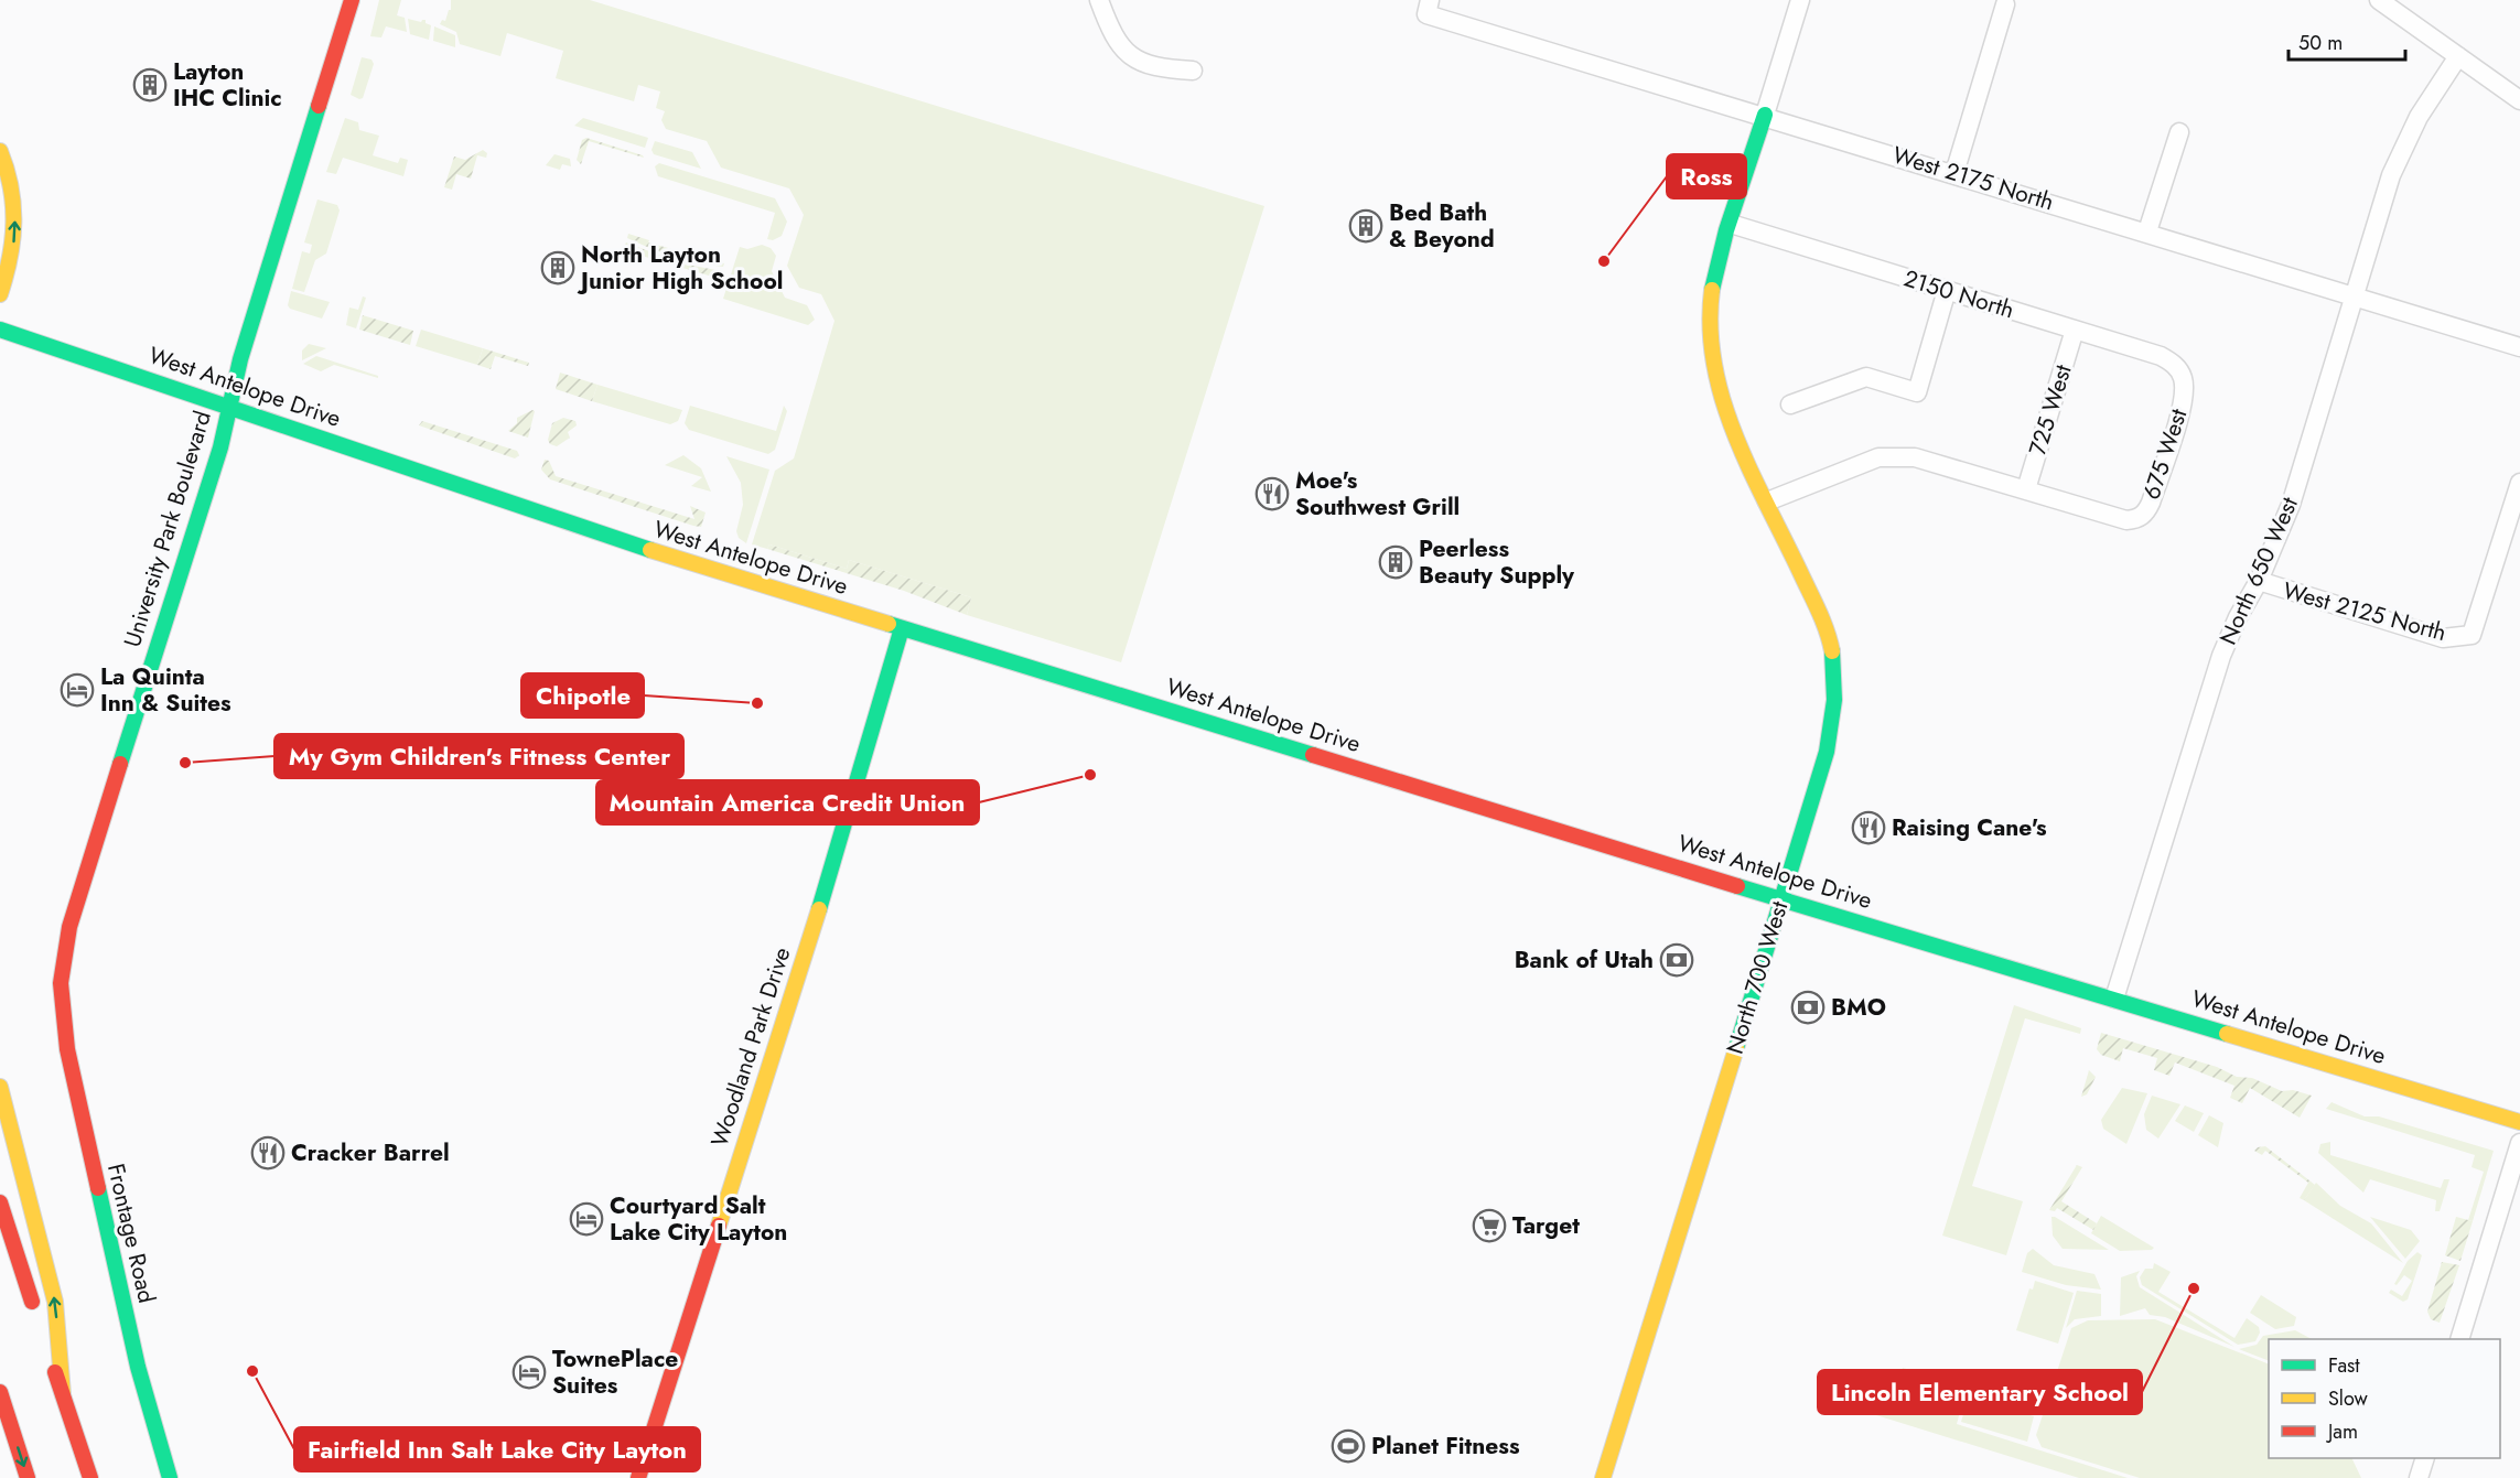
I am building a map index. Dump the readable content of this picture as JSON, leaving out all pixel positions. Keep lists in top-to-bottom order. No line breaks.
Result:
{"streets":{"main road":["West Antelope Drive","University Park Boulevard","North 700 West","Woodland Park Drive","Frontage Road"],"street":["West 2175 North","2150 North","725 West","675 West","North 650 West","West 2125 North"]},"crossings":[["West 2175 North","North 650 West"],["West 2175 North","North 700 West"],["2150 North","725 West"],["2150 North","675 West"],["2150 North","North 700 West"],["West Antelope Drive","University Park Boulevard"],["West Antelope Drive","North 650 West"],["West Antelope Drive","North 700 West"],["West Antelope Drive","Woodland Park Drive"],["725 West","675 West"],["University Park Boulevard","Frontage Road"],["North 650 West","West 2125 North"]],"places":{"building":["Layton IHC Clinic","Bed Bath & Beyond","North Layton Junior High School","Peerless Beauty Supply"],"other":["Ross","Chipotle","My Gym Children's Fitness Center","Mountain America Credit Union","Lincoln Elementary School","Fairfield Inn Salt Lake City Layton"],"restaurant":["Moe's Southwest Grill","Raising Cane's","Cracker Barrel"],"hotel":["La Quinta Inn & Suites","Courtyard Salt Lake City Layton","TownePlace Suites"],"bank":["Bank of Utah","BMO"],"supermarket":["Target"],"sports":["Planet Fitness"]},"legend":["Fast","Slow","Jam"],"scale_bar":"50 m"}
